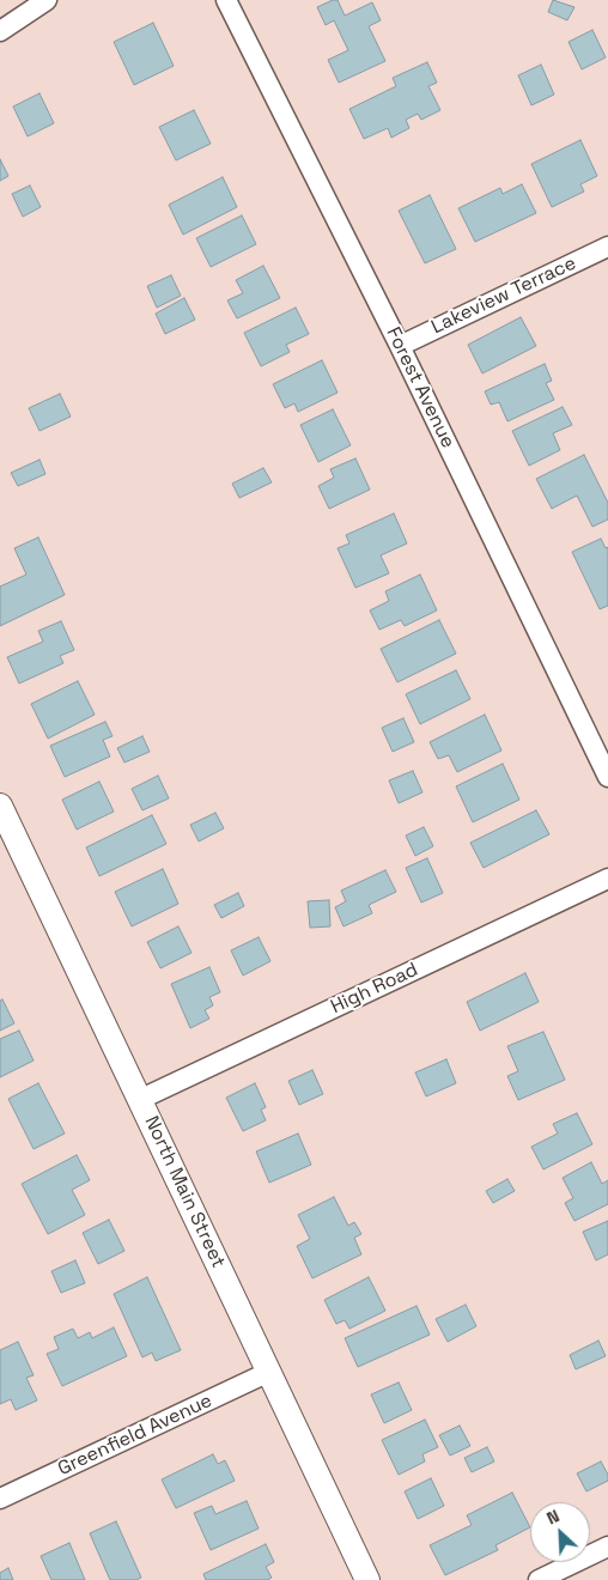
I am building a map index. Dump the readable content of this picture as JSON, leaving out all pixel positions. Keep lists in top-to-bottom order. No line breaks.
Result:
{"streets":{"street":["Lakeview Terrace","Forest Avenue","High Road","North Main Street","Greenfield Avenue"]},"crossings":[["Lakeview Terrace","Forest Avenue"],["High Road","North Main Street"],["North Main Street","Greenfield Avenue"]],"north":"top left"}
